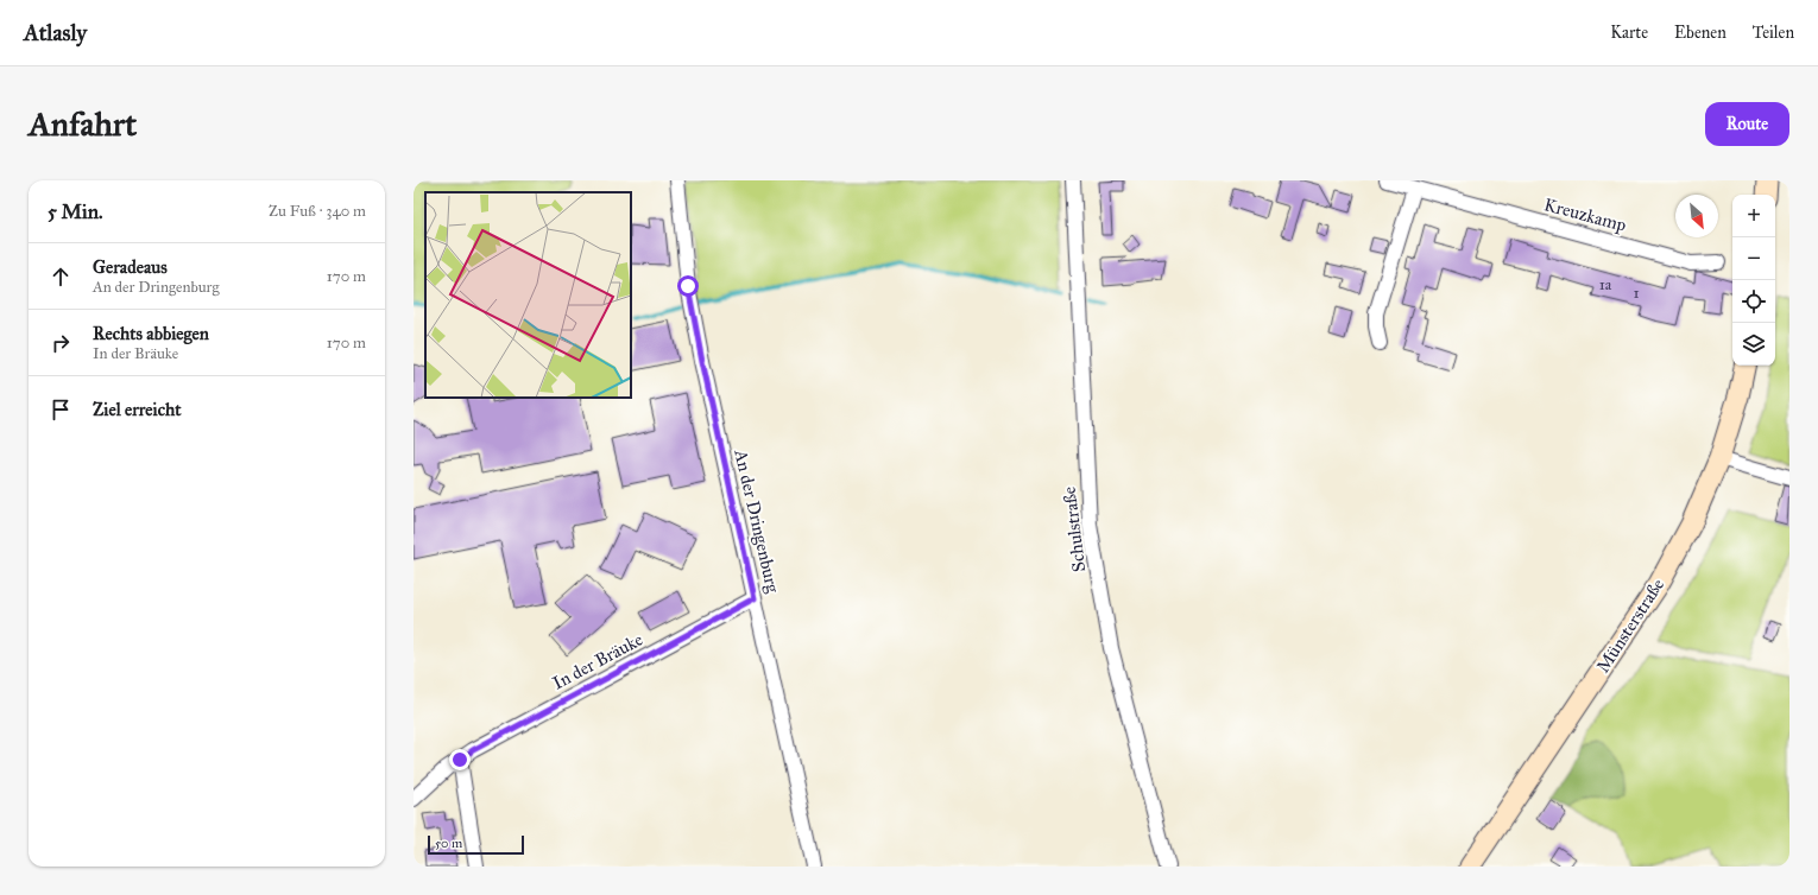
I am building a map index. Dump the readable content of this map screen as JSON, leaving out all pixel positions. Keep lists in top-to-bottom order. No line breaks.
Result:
{"streets":{"main road":["Münsterstraße"],"street":["Kreuzkamp","An der Dringenburg","Schulstraße","In der Bräuke"]},"crossings":[["An der Dringenburg","In der Bräuke"]],"house_numbers":["1a","1"],"scale_bar":"50 m","north":"bottom right","page":{"header":"Atlasly","nav":["Karte","Ebenen","Teilen"],"buttons":"Route","title":"Anfahrt","heading":["5 Min.","Zu Fuß · 340 m"],"map_buttons":["+","−"],"list":[["Geradeaus","An der Dringenburg","170 m"],["Rechts abbiegen","In der Bräuke","170 m"],"Ziel erreicht"],"scale":"50 m"}}
